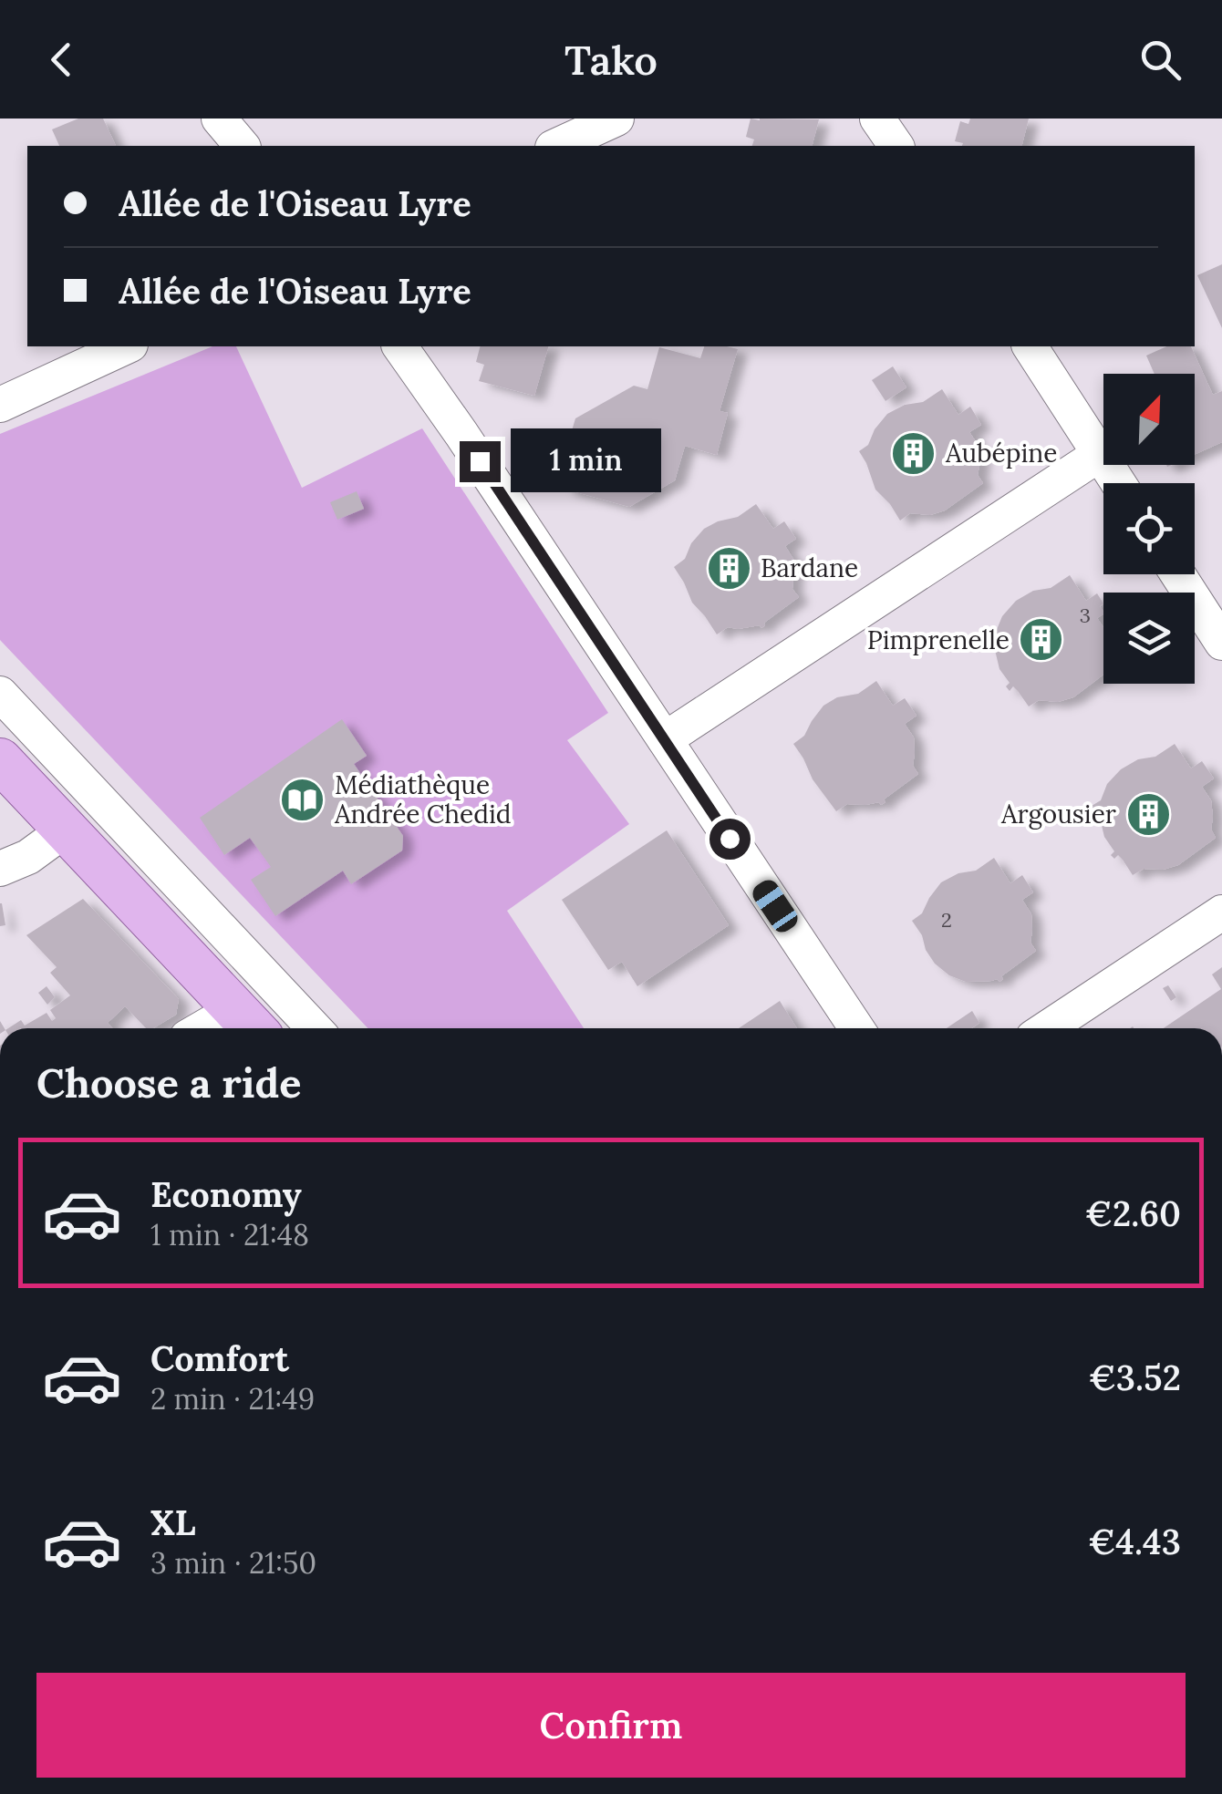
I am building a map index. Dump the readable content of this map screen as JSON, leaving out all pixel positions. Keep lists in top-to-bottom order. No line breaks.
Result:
{"places":{"building":["Aubépine","Bardane","Pimprenelle","Argousier"],"library":["Médiathèque Andrée Chedid"]},"house_numbers":["3","2"],"north":"top right","page":{"header":"Tako","banner":["Allée de l'Oiseau Lyre","Allée de l'Oiseau Lyre"],"bubble":"1 min","heading":"Choose a ride","list":[{"name":"Economy","note":"1 min · 21:48","value":"€2.60"},{"name":"Comfort","note":"2 min · 21:49","value":"€3.52"},{"name":"XL","note":"3 min · 21:50","value":"€4.43"}],"buttons":"Confirm"}}
